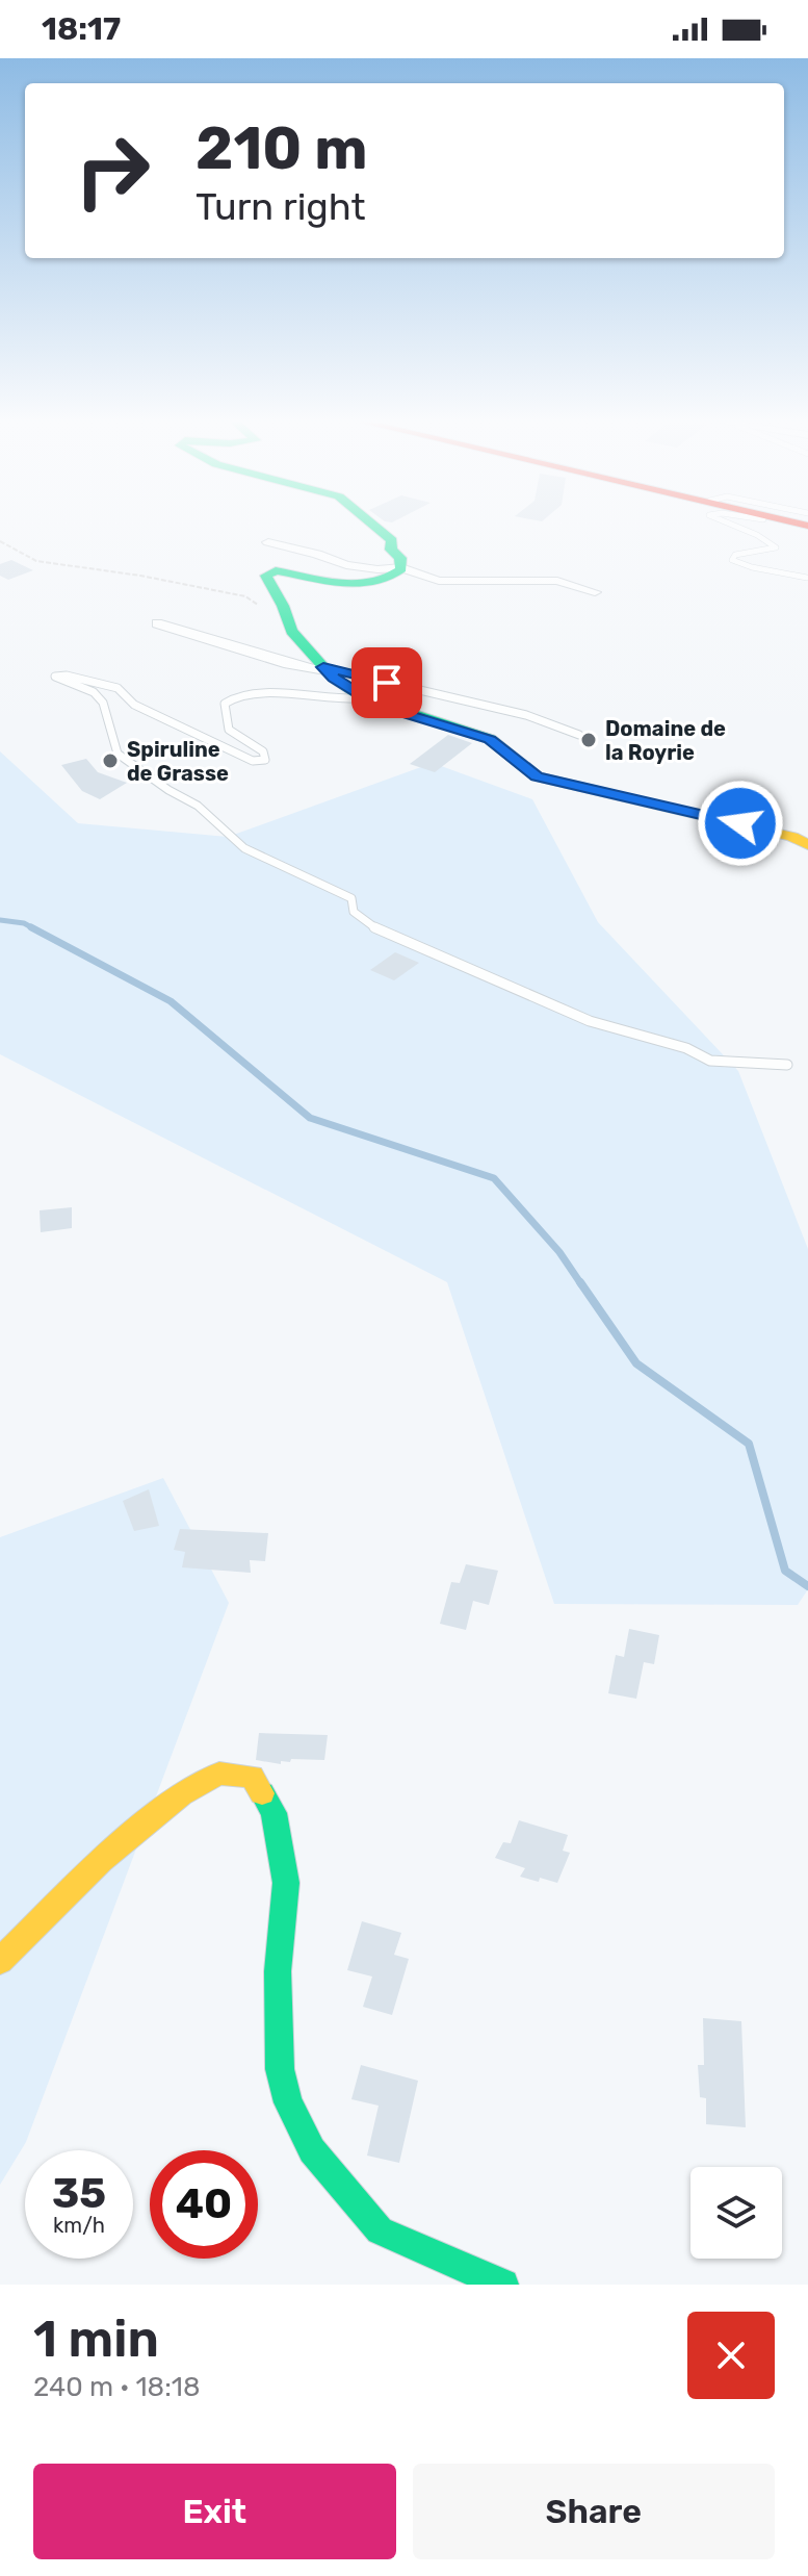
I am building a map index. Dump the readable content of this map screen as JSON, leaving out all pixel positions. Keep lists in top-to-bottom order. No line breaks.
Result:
{"places":["Domaine de la Royrie","Spiruline de Grasse"],"page":{"status":"18:17","turn":["210 m","Turn right"],"speed":"35 km/h","limit":"40","heading":["1 min","240 m · 18:18"],"buttons":["Exit","Share"]}}
